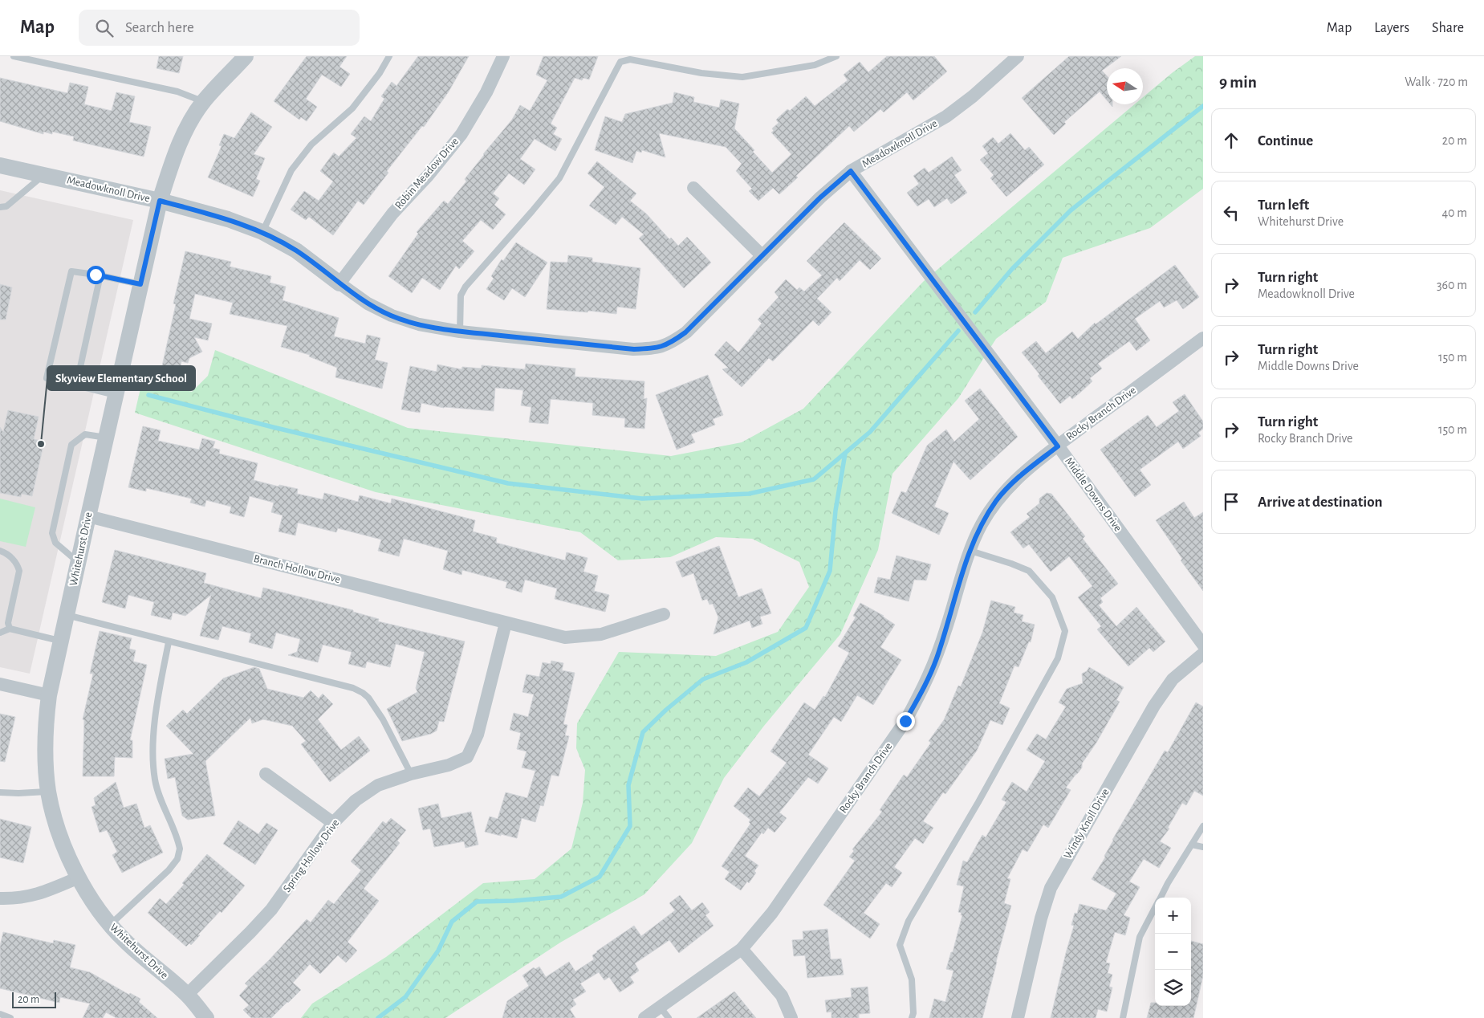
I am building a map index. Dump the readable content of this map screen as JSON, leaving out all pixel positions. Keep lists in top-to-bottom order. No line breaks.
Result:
{"streets":{"street":["Meadowknoll Drive","Robin Meadow Drive","Rocky Branch Drive","Middle Downs Drive","Whitehurst Drive","Branch Hollow Drive","Windy Knoll Drive","Spring Hollow Drive"]},"crossings":[["Meadowknoll Drive","Robin Meadow Drive"],["Meadowknoll Drive","Middle Downs Drive"],["Meadowknoll Drive","Whitehurst Drive"],["Rocky Branch Drive","Middle Downs Drive"],["Whitehurst Drive","Branch Hollow Drive"],["Whitehurst Drive","Spring Hollow Drive"],["Branch Hollow Drive","Spring Hollow Drive"]],"places":["Skyview Elementary School"],"scale_bar":"20 m","north":"left","page":{"header":"Map","search":"Search here","nav":["Map","Layers","Share"],"heading":["9 min","Walk · 720 m"],"list":[["Continue","20 m"],["Turn left","Whitehurst Drive","40 m"],["Turn right","Meadowknoll Drive","360 m"],["Turn right","Middle Downs Drive","150 m"],["Turn right","Rocky Branch Drive","150 m"],"Arrive at destination"],"map_buttons":["+","−"],"scale":"20 m"}}
